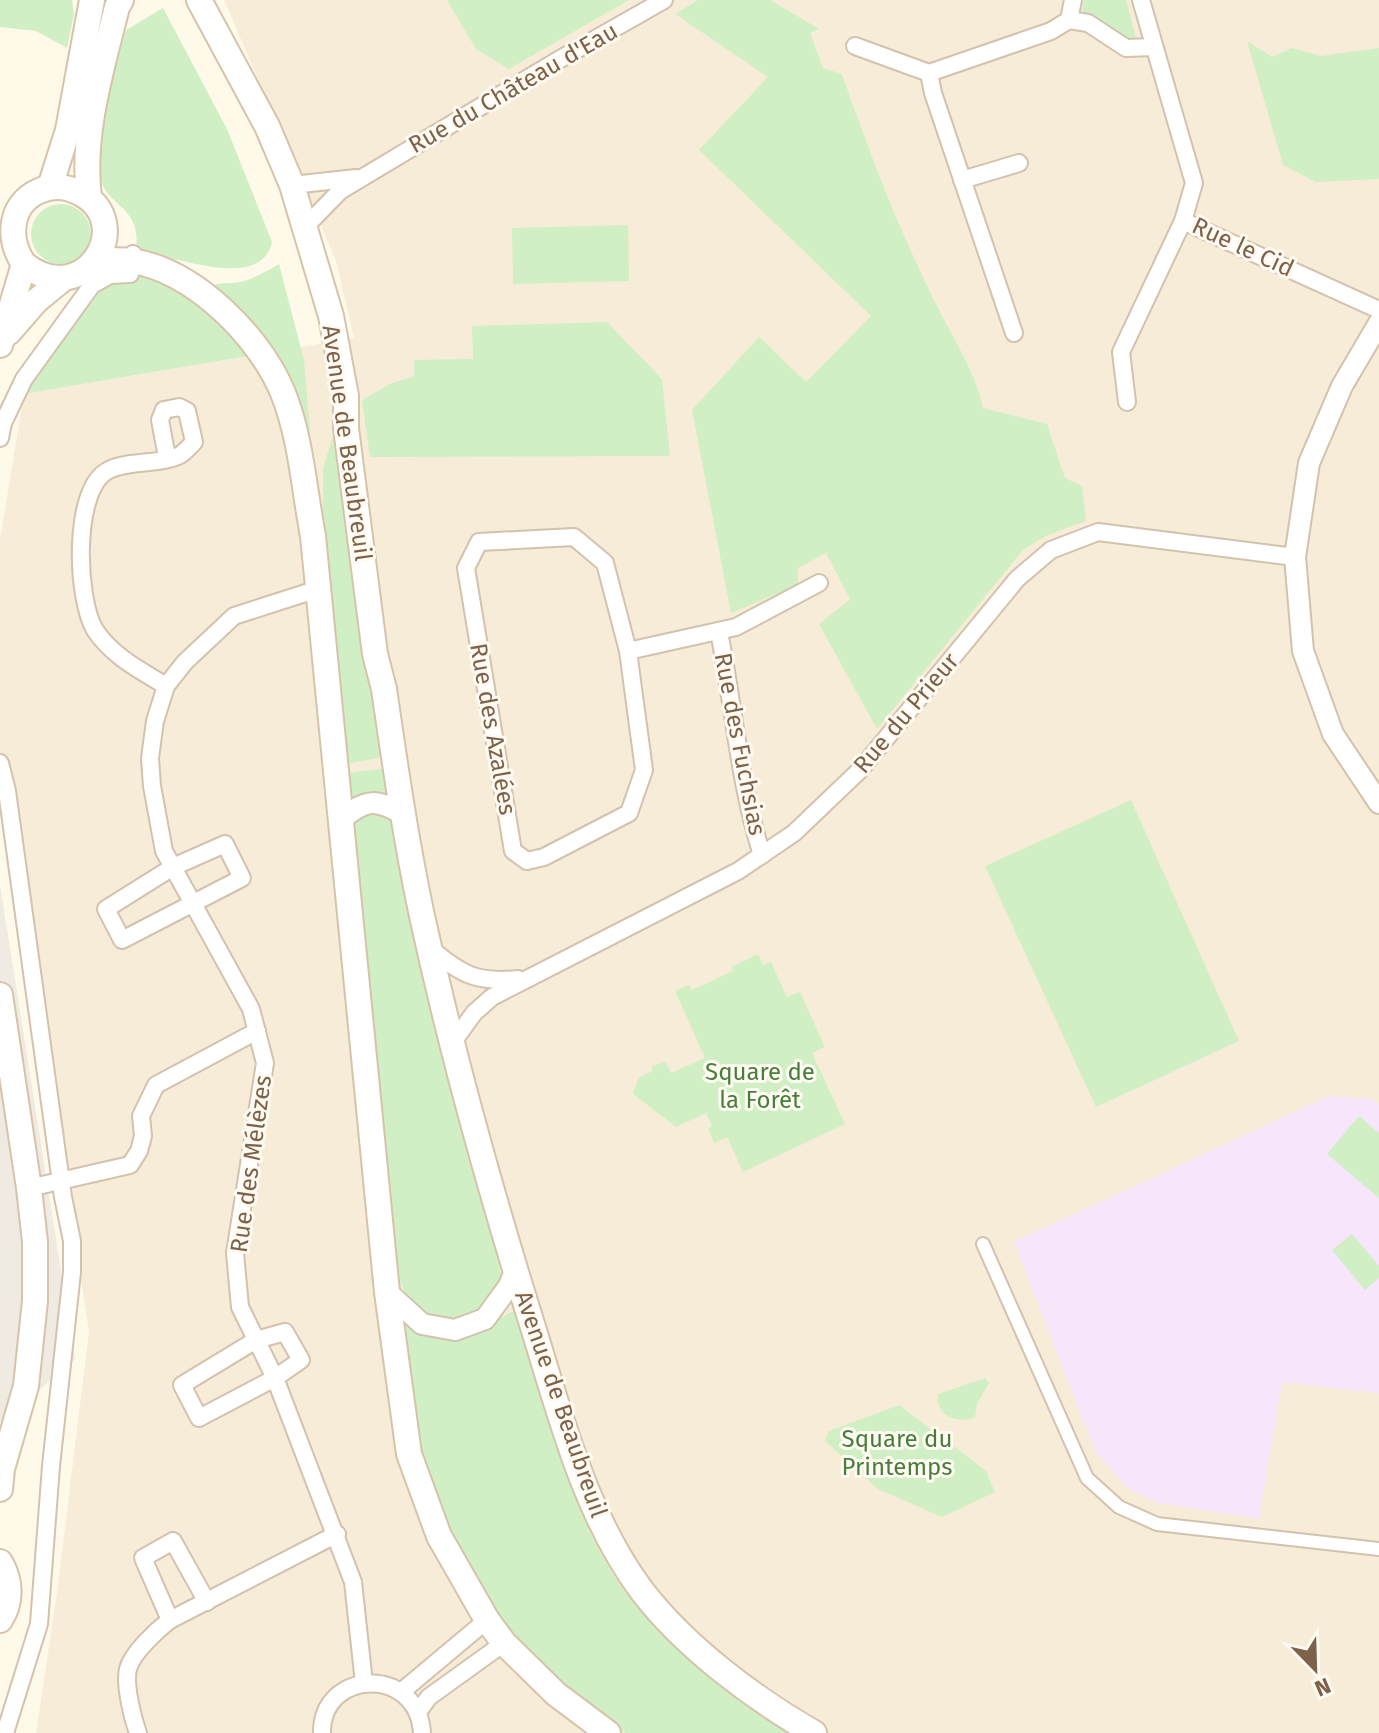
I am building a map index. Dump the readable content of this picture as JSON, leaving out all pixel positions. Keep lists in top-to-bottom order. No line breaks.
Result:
{"streets":{"main road":["Avenue de Beaubreuil"],"street":["Rue du Château d'Eau","Rue le Cid","Rue du Prieur","Rue des Azalées","Rue des Fuchsias","Rue des Mélèzes"]},"crossings":[["Rue du Château d'Eau","Avenue de Beaubreuil"],["Avenue de Beaubreuil","Rue du Prieur"],["Avenue de Beaubreuil","Rue des Mélèzes"],["Rue du Prieur","Rue des Fuchsias"]],"parks":["Square de la Forêt","Square du Printemps"],"north":"bottom right"}
